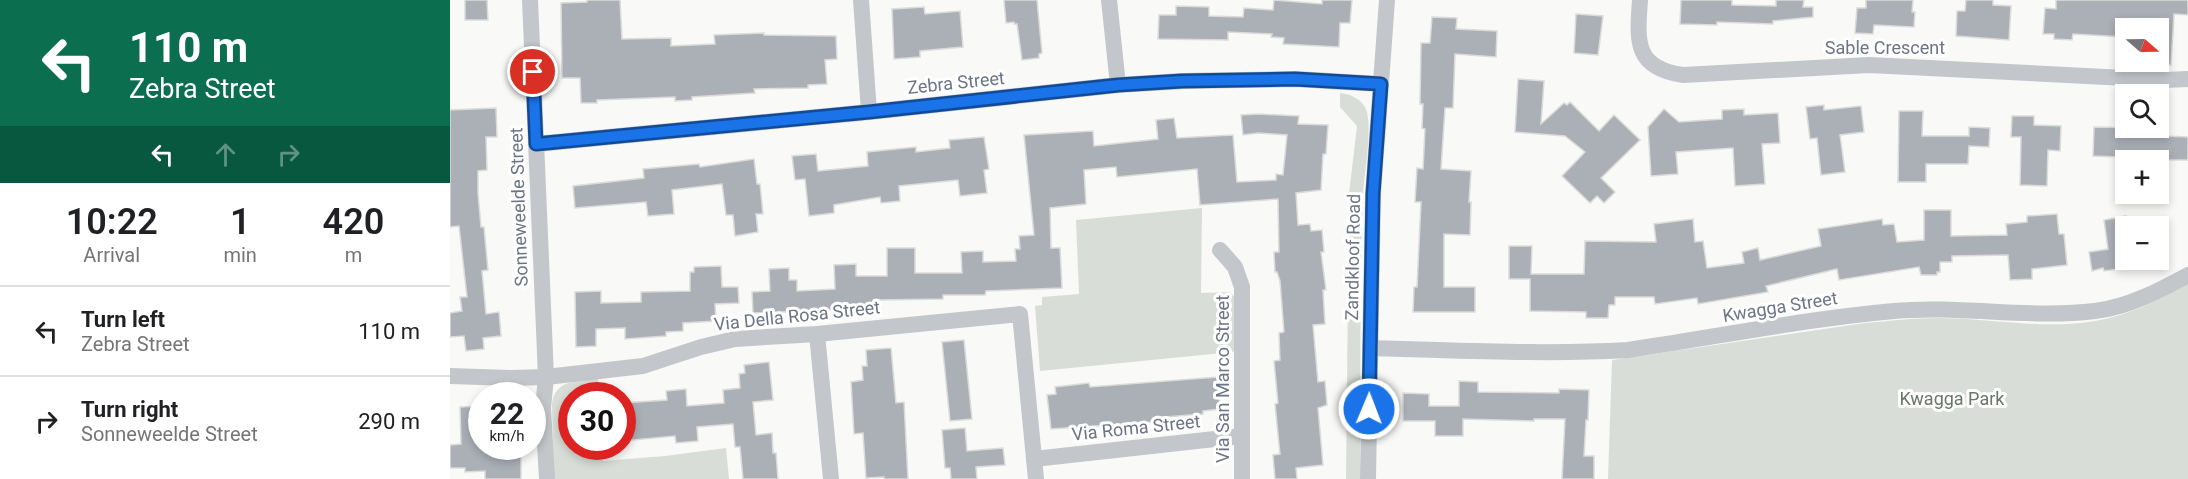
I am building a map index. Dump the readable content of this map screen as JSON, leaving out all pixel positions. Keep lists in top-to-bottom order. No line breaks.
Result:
{"streets":{"street":["Sable Crescent","Zebra Street","Sonneweelde Street","Zandkloof Road","Kwagga Street","Via Della Rosa Street","Via San Marco Street","Via Roma Street"]},"crossings":[["Zebra Street","Sonneweelde Street"],["Zebra Street","Zandkloof Road"],["Sonneweelde Street","Via Della Rosa Street"],["Zandkloof Road","Kwagga Street"],["Via Della Rosa Street","Via Roma Street"],["Via San Marco Street","Via Roma Street"]],"parks":["Kwagga Park"],"north":"right","page":{"turn":["110 m","Zebra Street"],"map_buttons":["+","−"],"eta":["10:22","Arrival","1","min","420","m"],"list":[{"name":"Turn left","note":"Zebra Street","value":"110 m"},{"name":"Turn right","note":"Sonneweelde Street","value":"290 m"}],"speed":"22 km/h","limit":"30"}}
